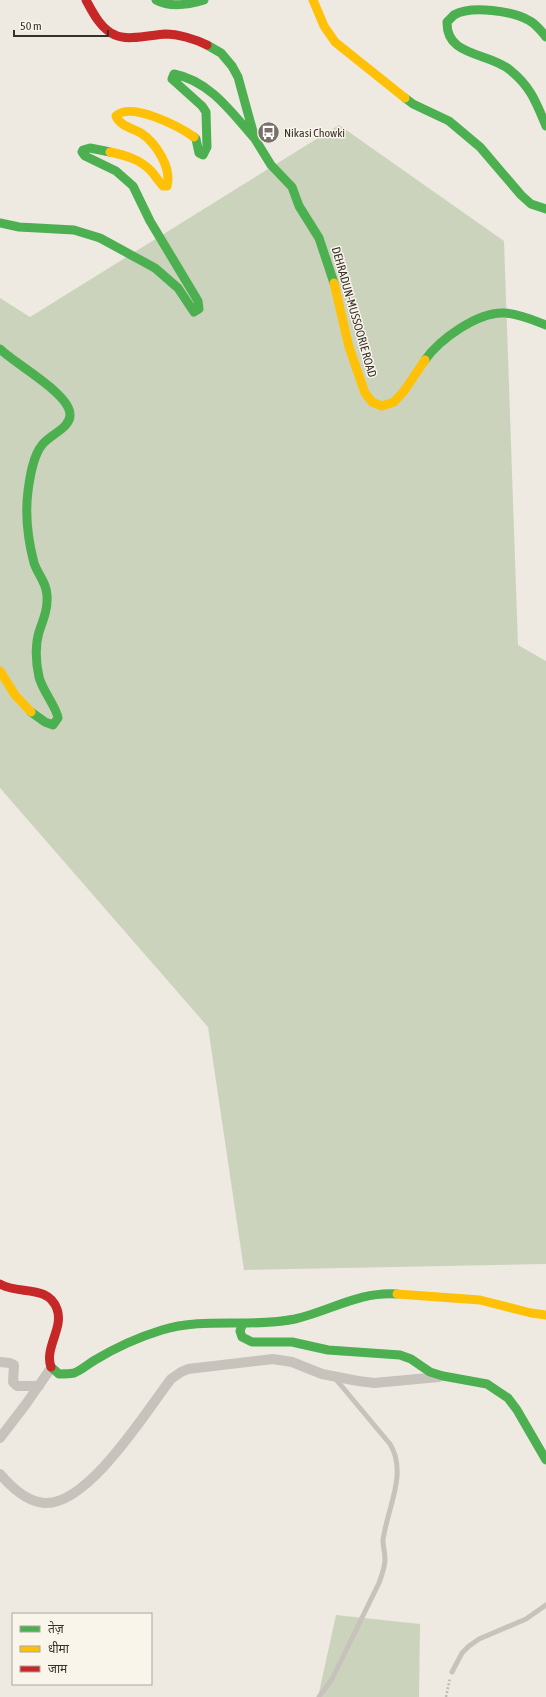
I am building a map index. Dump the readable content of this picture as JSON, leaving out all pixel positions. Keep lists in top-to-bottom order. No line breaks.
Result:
{"streets":{"street":["DEHRADUN-MUSSOORIE ROAD"]},"places":{"bus stop":["Nikasi Chowki"]},"legend":["तेज़","धीमा","जाम"],"scale_bar":"50 m"}
